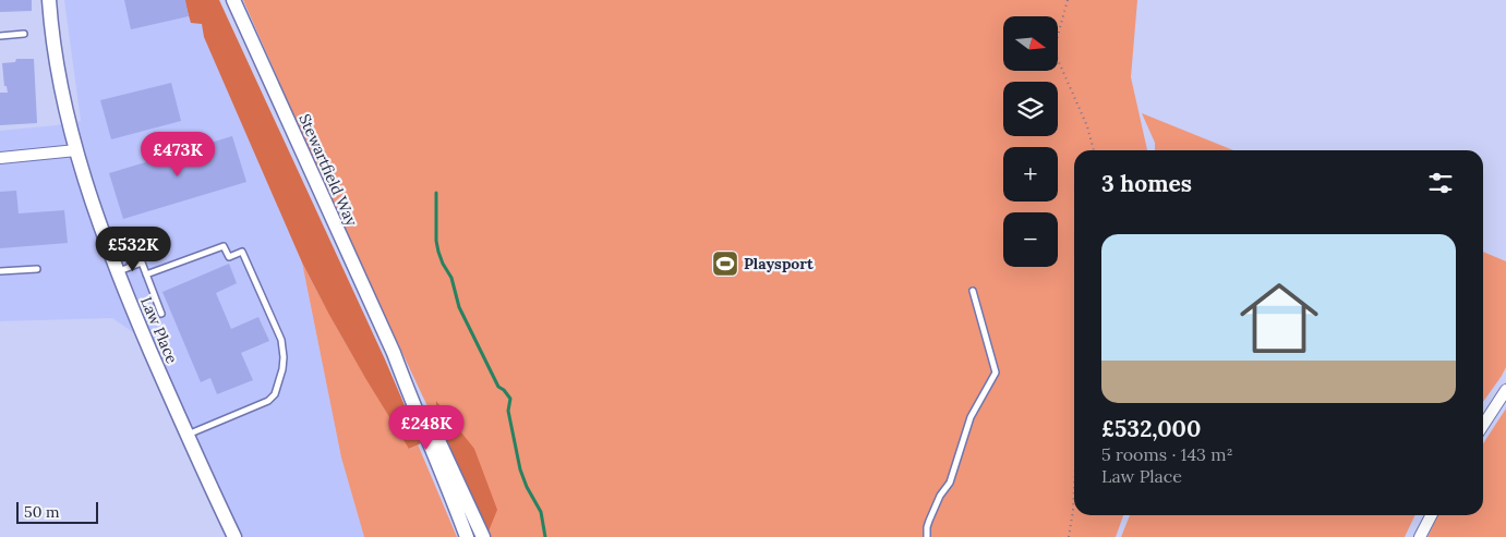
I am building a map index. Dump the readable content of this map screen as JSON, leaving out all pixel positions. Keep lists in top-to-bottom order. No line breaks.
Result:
{"streets":{"street":["Stewartfield Way","Law Place"]},"places":{"sports":["Playsport"]},"scale_bar":"50 m","north":"right","page":{"map_buttons":["+","−"],"price":["£473K","£532K","£248K"],"heading":"3 homes","list":[{"name":"£532,000","note":"5 rooms · 143 m² · Law Place"}],"scale":"50 m"}}
